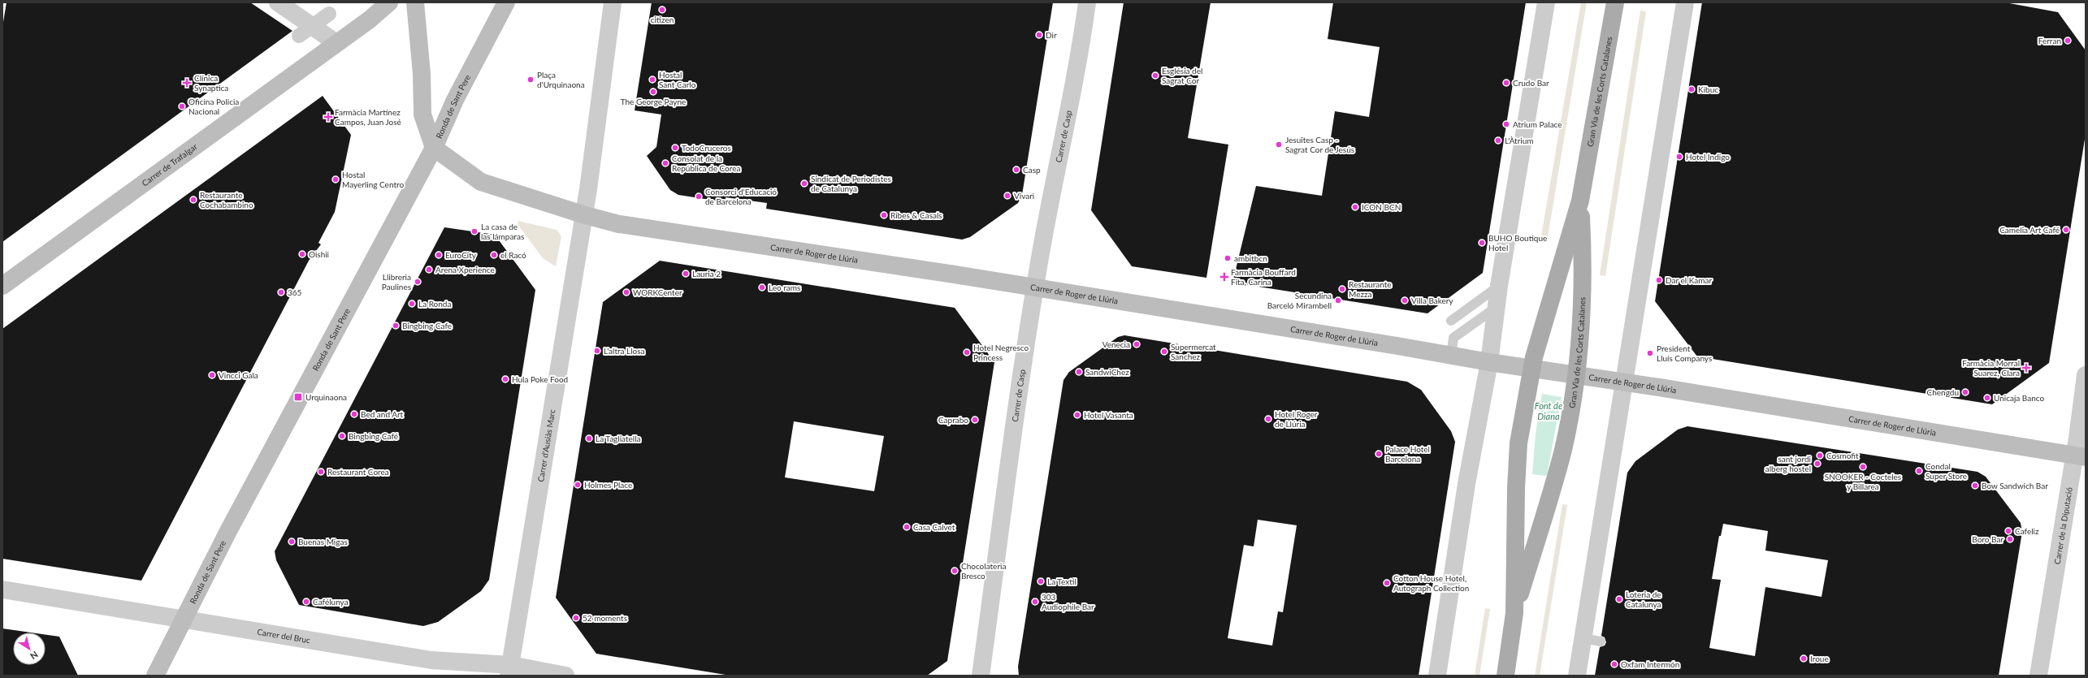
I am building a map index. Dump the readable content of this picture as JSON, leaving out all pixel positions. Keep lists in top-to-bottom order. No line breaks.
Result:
{"streets":{"main road":["Gran Via de les Corts Catalanes","Ronda de Sant Pere","Carrer de Trafalgar","Carrer de Roger de Llúria"],"street":["Carrer de Casp","Carrer d'Ausiàs Marc","Carrer de la Diputació","Carrer del Bruc"]},"crossings":[["Gran Via de les Corts Catalanes","Carrer de Roger de Llúria"],["Ronda de Sant Pere","Carrer del Bruc"],["Carrer de Casp","Carrer de Roger de Llúria"],["Carrer de Roger de Llúria","Carrer d'Ausiàs Marc"],["Carrer de Roger de Llúria","Carrer de la Diputació"],["Carrer d'Ausiàs Marc","Carrer del Bruc"]],"water":["Font de Diana"],"places":{"other":["citizen","Dir","Ferran","Església del Sagrat Cor","Plaça d'Urquinaona","Hostal Sant Carlo","Crudo Bar","Kibuc","The George Payne","Oficina Policia Nacional","Atrium Palace","L'Àtrium","Jesuïtes Casp - Sagrat Cor de Jesús","TodoCruceros","Hotel Indigo","Consolat de la República de Corea","Casp","Hostal Mayerling Centro","Sindicat de Periodistes de Catalunya","Vivari","Consorci d'Educació de Barcelona","Restaurante Cochabambino","ICON BCN","Ribes & Casals","Camelia Art Café","La casa de las lámparas","BUHO Boutique Hotel","Oishii","EuroCity","el Racó","ambitbcn","Arena Xperience","Lauria 2","Dar el Kamar","Llibreria Paulines","Leo rams","Restaurante Mezza","365","WORKCenter","Secundina Barceló Mirambell","Villa Bakery","La Ronda","Bingbing Cafe","Venecia","L'altra Llosa","Supermercat Sanchez","Hotel Negresco Princess","President Lluís Companys","SandwiChez","Vincci Gala","Hula Poke Food","Chengdu","Unicaja Banco","Bed and Art","Hotel Vasanta","Hotel Roger de Llúria","Caprabo","Bingbing Café","La Tagliatella","Palace Hotel Barcelona","Cosmofit","sant jordi alberg hostel","SNOOKER - Cocteles y Billarea","Condal Super Store","Restaurant Corea","Holmes Place","Bow Sandwich Bar","Casa Calvet","Cafeliz","Boro Bar","Buenas Migas","Chocolateria Bresco","La Textil","Cotton House Hotel, Autograph Collection","Loteria de Catalunya","Cafélunya","303 Audiophile Bar","52 moments","Iroue","Oxfam Intermón"],"health":["Clínica Synaptica","Farmàcia Martínez Campos, Juan José","Farmàcia Bouffard Fita, Carina","Farmàcia Morral Suarez, Clara"],"transit":["Urquinaona"]},"north":"bottom right"}
